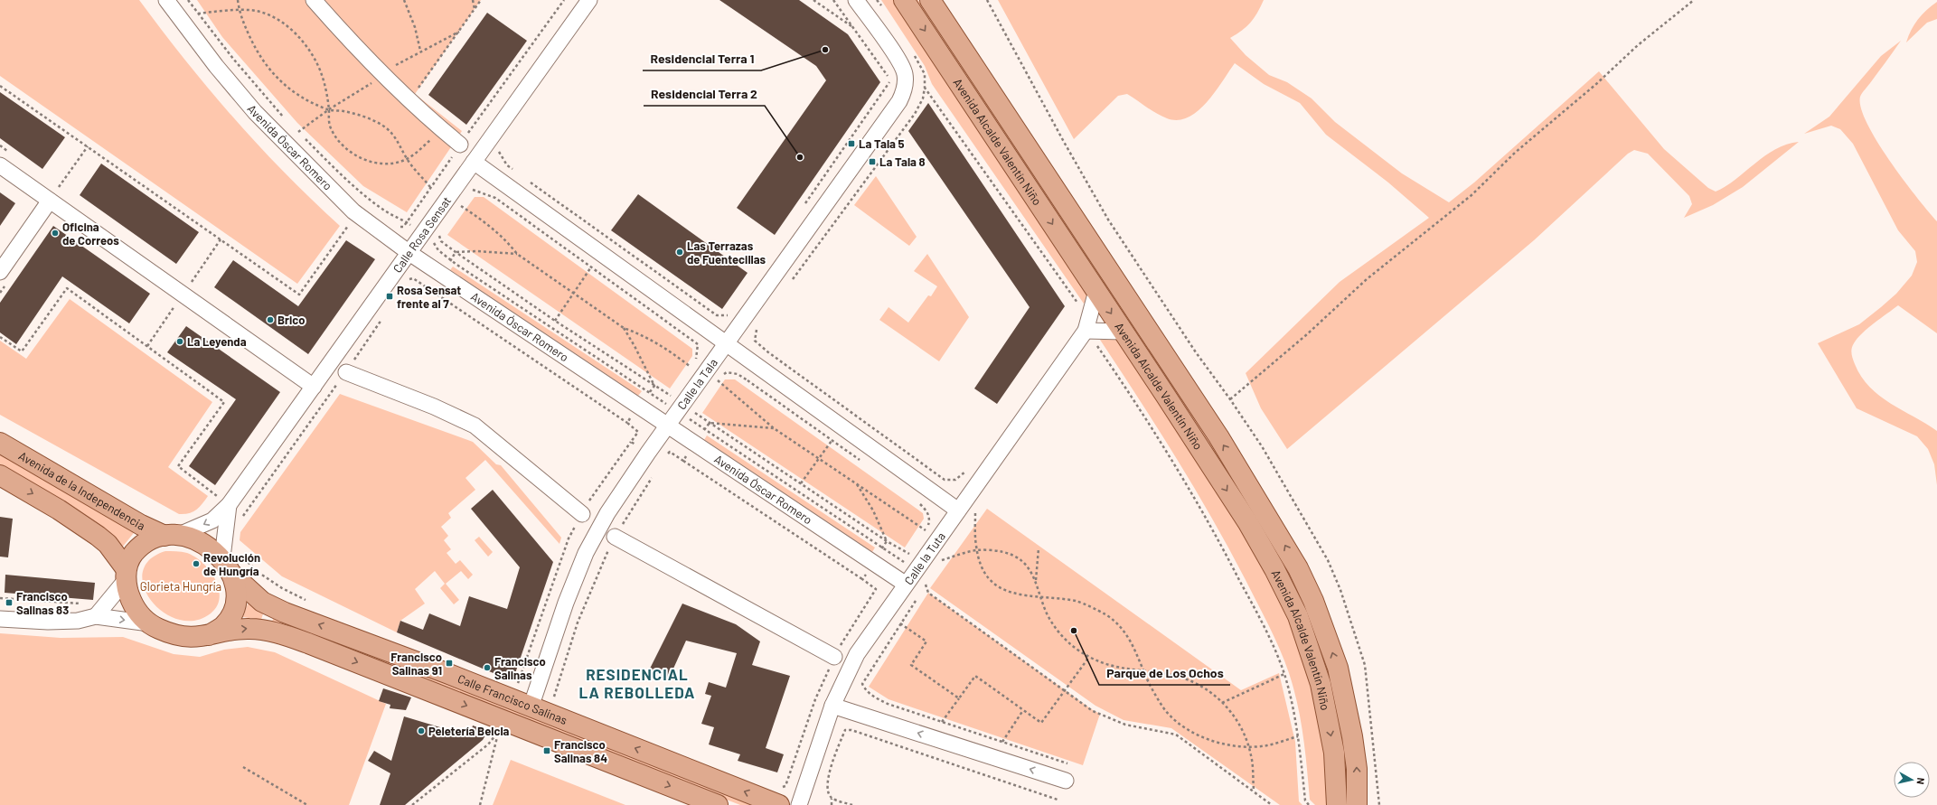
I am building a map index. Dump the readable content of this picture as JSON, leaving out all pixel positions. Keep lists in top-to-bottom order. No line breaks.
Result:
{"streets":{"main road":["Avenida Alcalde Valentín Niño","Avenida de la Independencia","Calle Francisco Salinas"],"street":["Avenida Óscar Romero","Calle Rosa Sensat","Calle la Tala","Calle la Tuta"]},"crossings":[["Avenida Alcalde Valentín Niño","Calle la Tuta"],["Avenida Óscar Romero","Calle Rosa Sensat"],["Avenida Óscar Romero","Calle la Tala"],["Avenida Óscar Romero","Calle la Tuta"],["Calle Rosa Sensat","Avenida de la Independencia"],["Calle Rosa Sensat","Calle Francisco Salinas"],["Calle la Tala","Calle Francisco Salinas"],["Avenida de la Independencia","Calle Francisco Salinas"]],"districts":["RESIDENCIAL LA REBOLLEDA"],"parks":["Glorieta Hungría"],"places":{"other":["Residencial Terra 1","Residencial Terra 2","Oficina de Correos","Las Terrazas de Fuentecillas","Brico","La Leyenda","Revolución de Hungría","Parque de Los Ochos","Francisco Salinas","Peletería Belcla"],"transit":["La Tala 5","La Tala 8","Rosa Sensat frente al 7","Francisco Salinas 83","Francisco Salinas 91","Francisco Salinas 84"]},"north":"right"}
